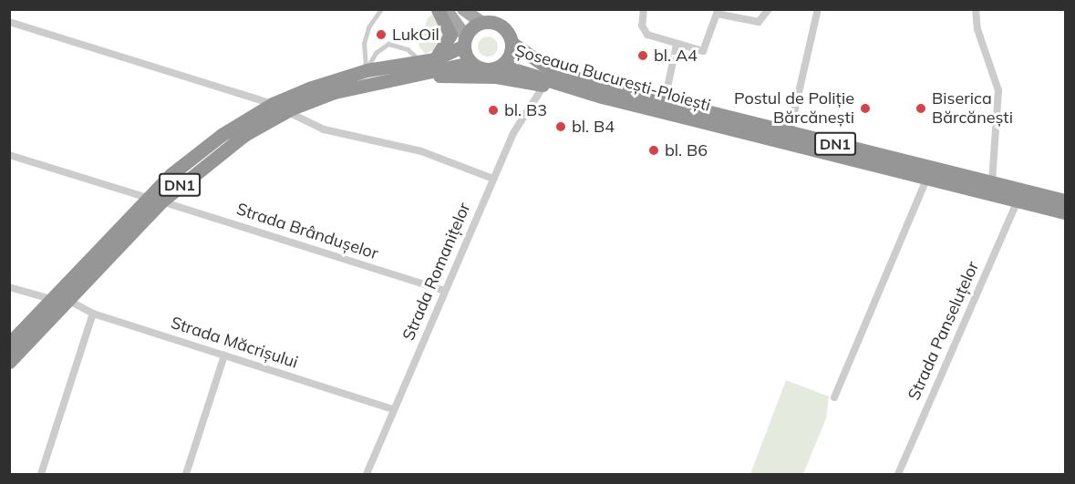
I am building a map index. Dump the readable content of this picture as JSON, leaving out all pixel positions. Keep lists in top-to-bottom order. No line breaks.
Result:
{"streets":{"highway":["Șoseaua București-Ploiești","DN1"],"street":["Strada Brândușelor","Strada Romanițelor","Strada Panseluțelor","Strada Măcrișului"]},"crossings":[["Șoseaua București-Ploiești","DN1"],["Șoseaua București-Ploiești","Strada Panseluțelor"],["DN1","Strada Brândușelor"],["DN1","Strada Romanițelor"],["DN1","Strada Măcrișului"],["Strada Brândușelor","Strada Romanițelor"],["Strada Romanițelor","Strada Măcrișului"]],"places":["LukOil","bl. A4","Postul de Poliție Bărcănești","Biserica Bărcănești","bl. B3","bl. B4","bl. B6"]}
